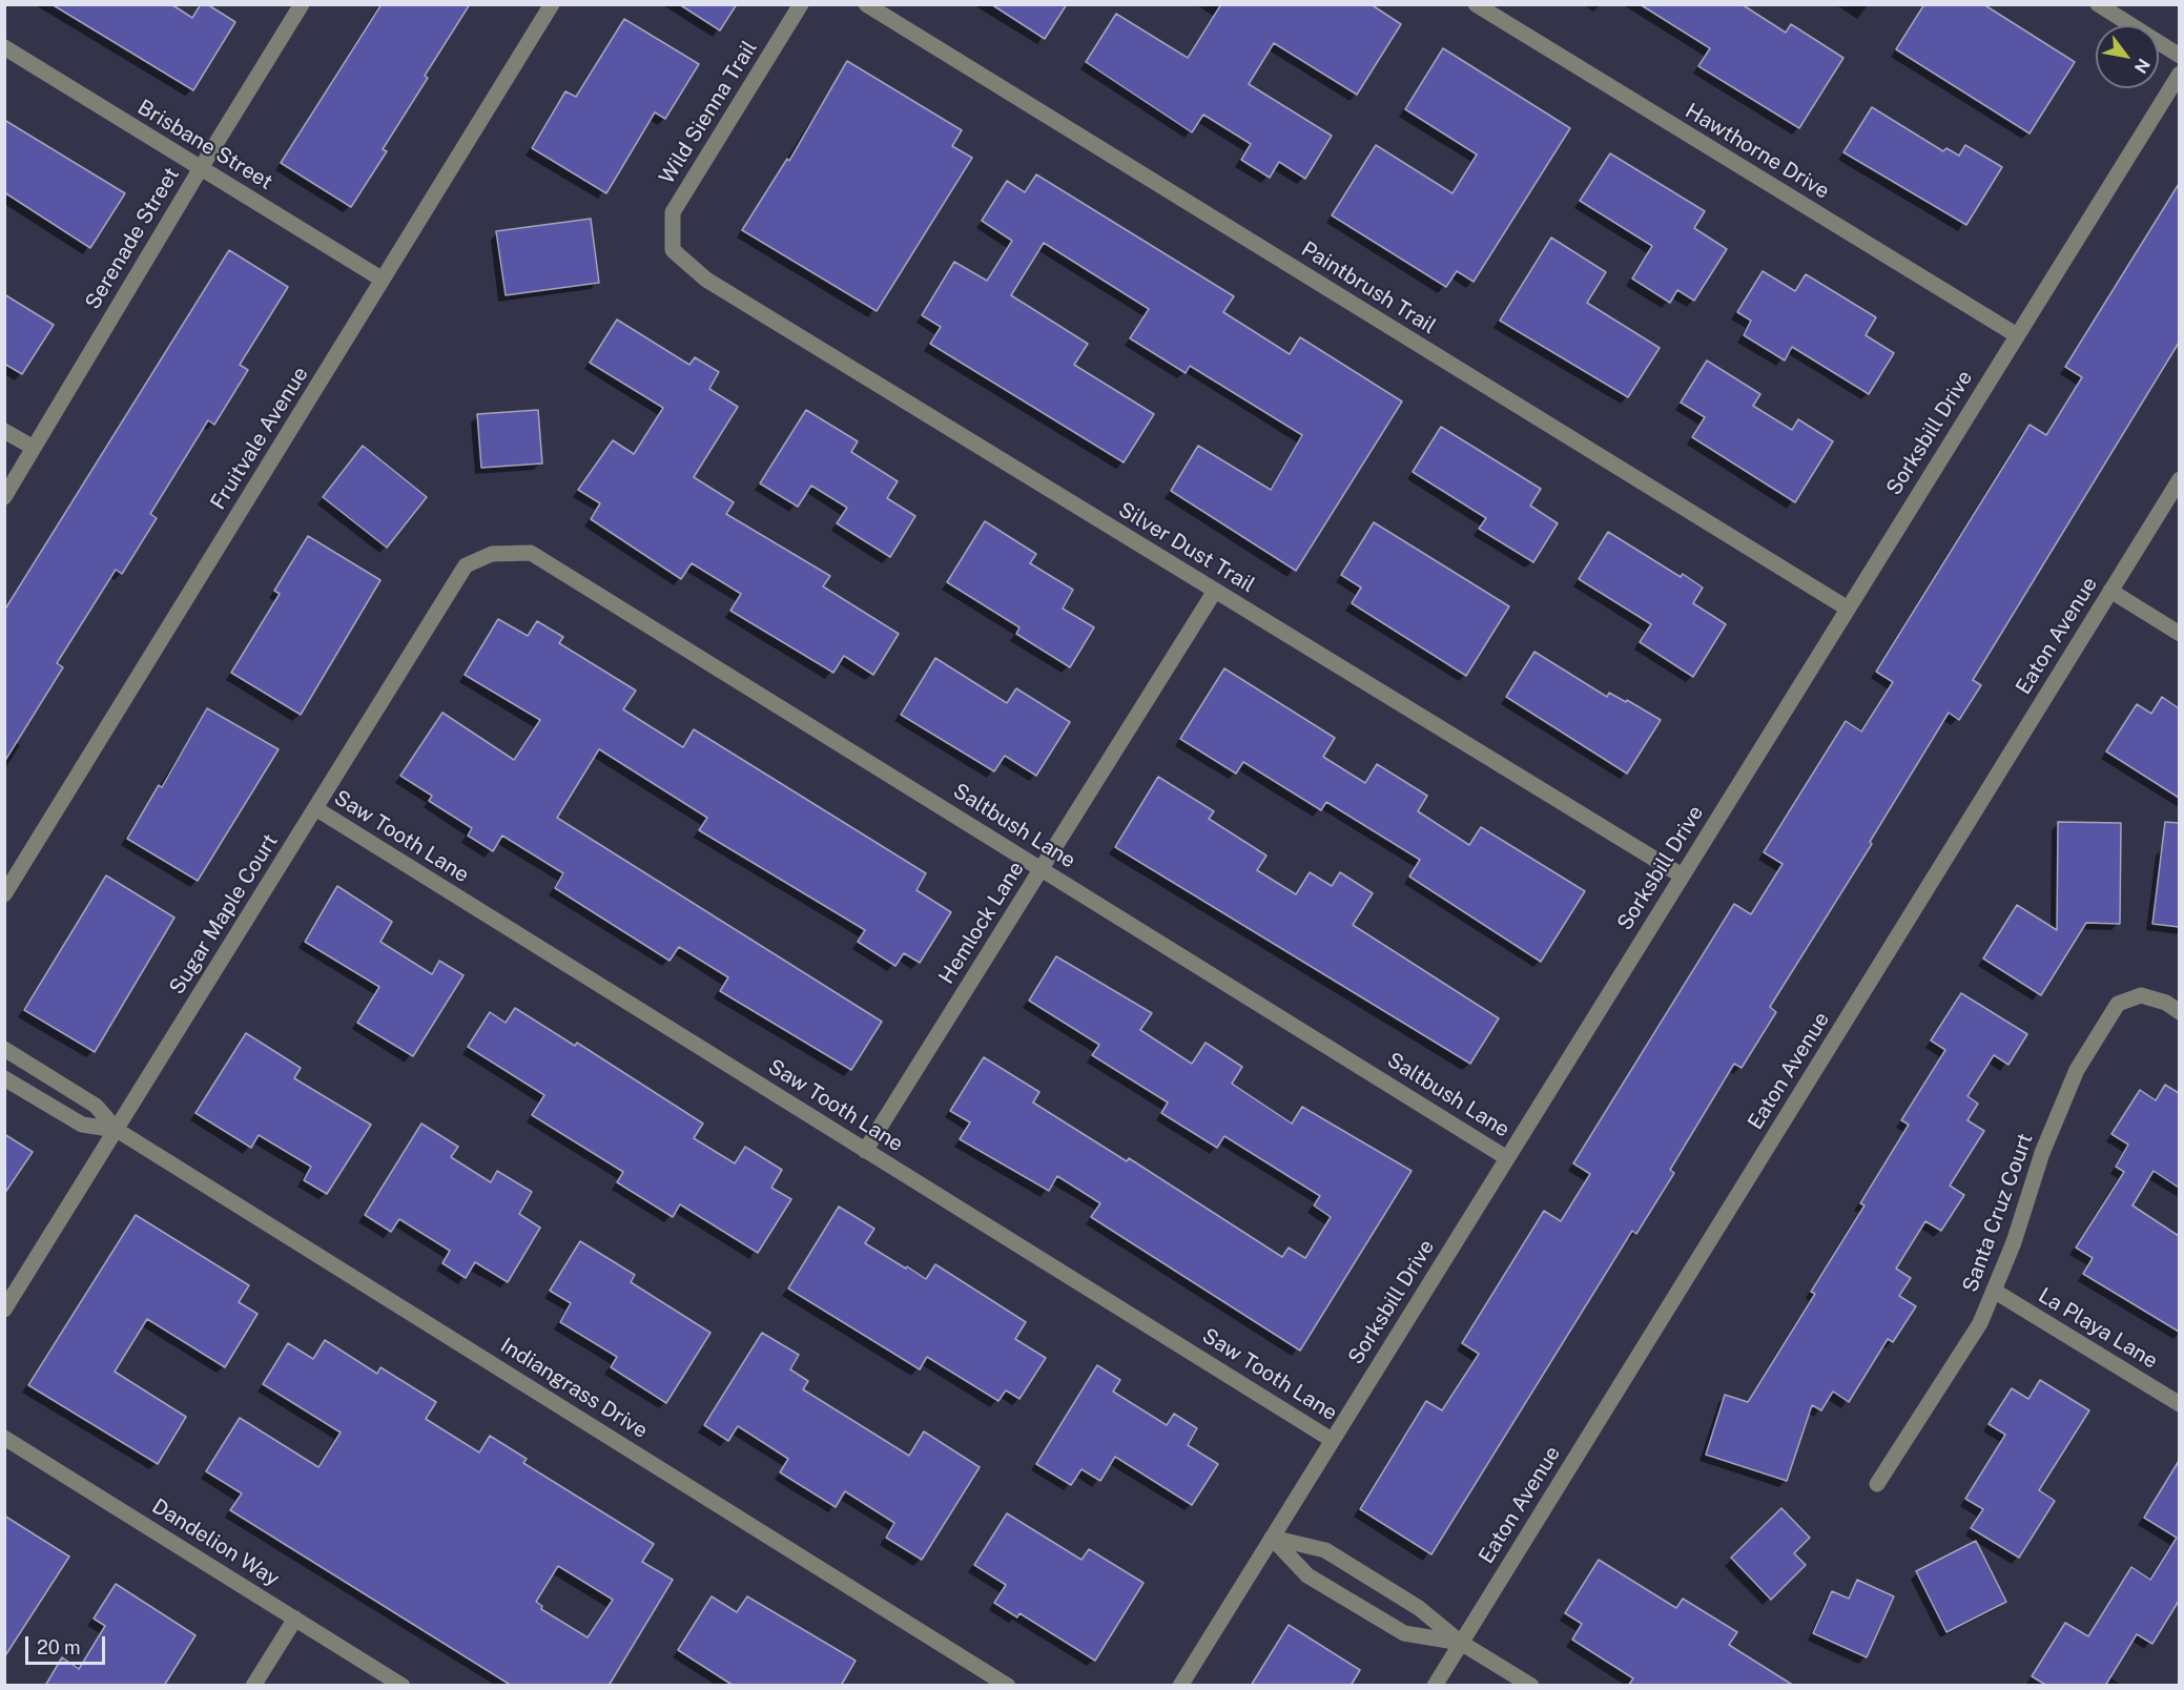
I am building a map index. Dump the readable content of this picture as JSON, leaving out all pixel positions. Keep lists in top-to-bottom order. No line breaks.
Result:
{"streets":{"street":["Wild Sienna Trail","Brisbane Street","Hawthorne Drive","Serenade Street","Paintbrush Trail","Sorksbill Drive","Fruitvale Avenue","Silver Dust Trail","Eaton Avenue","Saltbush Lane","Saw Tooth Lane","Sugar Maple Court","Hemlock Lane","Santa Cruz Court","La Playa Lane","Indiangrass Drive","Dandelion Way"]},"crossings":[["Wild Sienna Trail","Silver Dust Trail"],["Brisbane Street","Serenade Street"],["Brisbane Street","Fruitvale Avenue"],["Hawthorne Drive","Sorksbill Drive"],["Paintbrush Trail","Sorksbill Drive"],["Sorksbill Drive","Silver Dust Trail"],["Sorksbill Drive","Saltbush Lane"],["Sorksbill Drive","Saw Tooth Lane"],["Silver Dust Trail","Hemlock Lane"],["Saltbush Lane","Sugar Maple Court"],["Saltbush Lane","Hemlock Lane"],["Saw Tooth Lane","Sugar Maple Court"],["Saw Tooth Lane","Hemlock Lane"],["Sugar Maple Court","Indiangrass Drive"],["Santa Cruz Court","La Playa Lane"]],"scale_bar":"20 m","north":"bottom right"}
